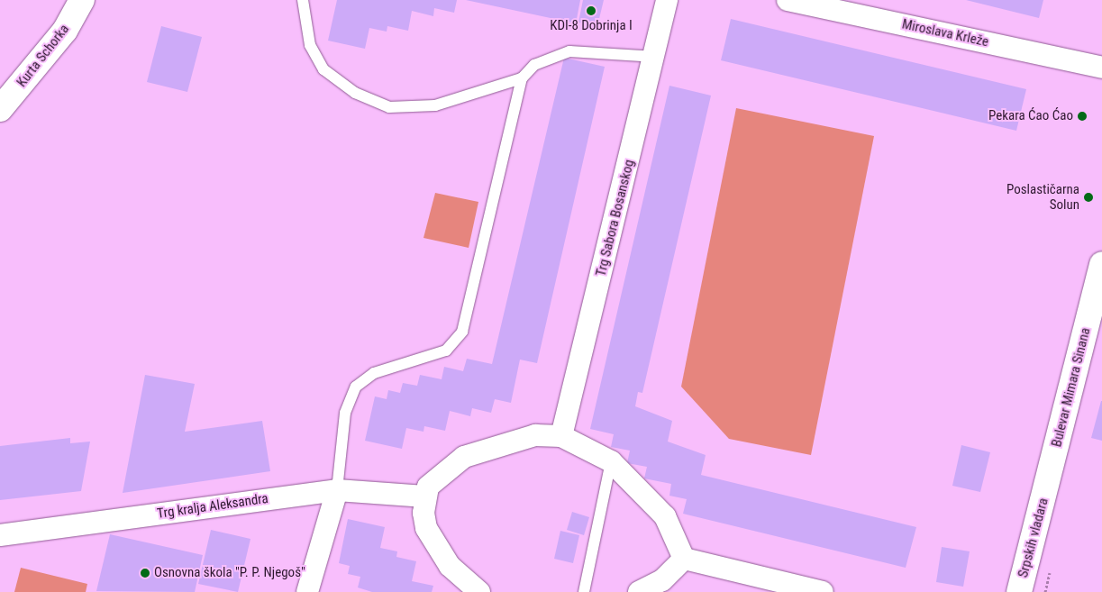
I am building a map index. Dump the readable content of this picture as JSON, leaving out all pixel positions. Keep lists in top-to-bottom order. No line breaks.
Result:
{"streets":{"street":["Miroslava Krleže","Kurta Schorka","Trg Sabora Bosanskog","Bulevar Mimara Sinana","Trg kralja Aleksandra","Srpskih vladara"]},"crossings":[["Bulevar Mimara Sinana","Srpskih vladara"]],"places":["KDI-8 Dobrinja I","Pekara Ćao Ćao","Poslastičarna Solun","Osnovna škola \"P. P. Njegoš\""]}
